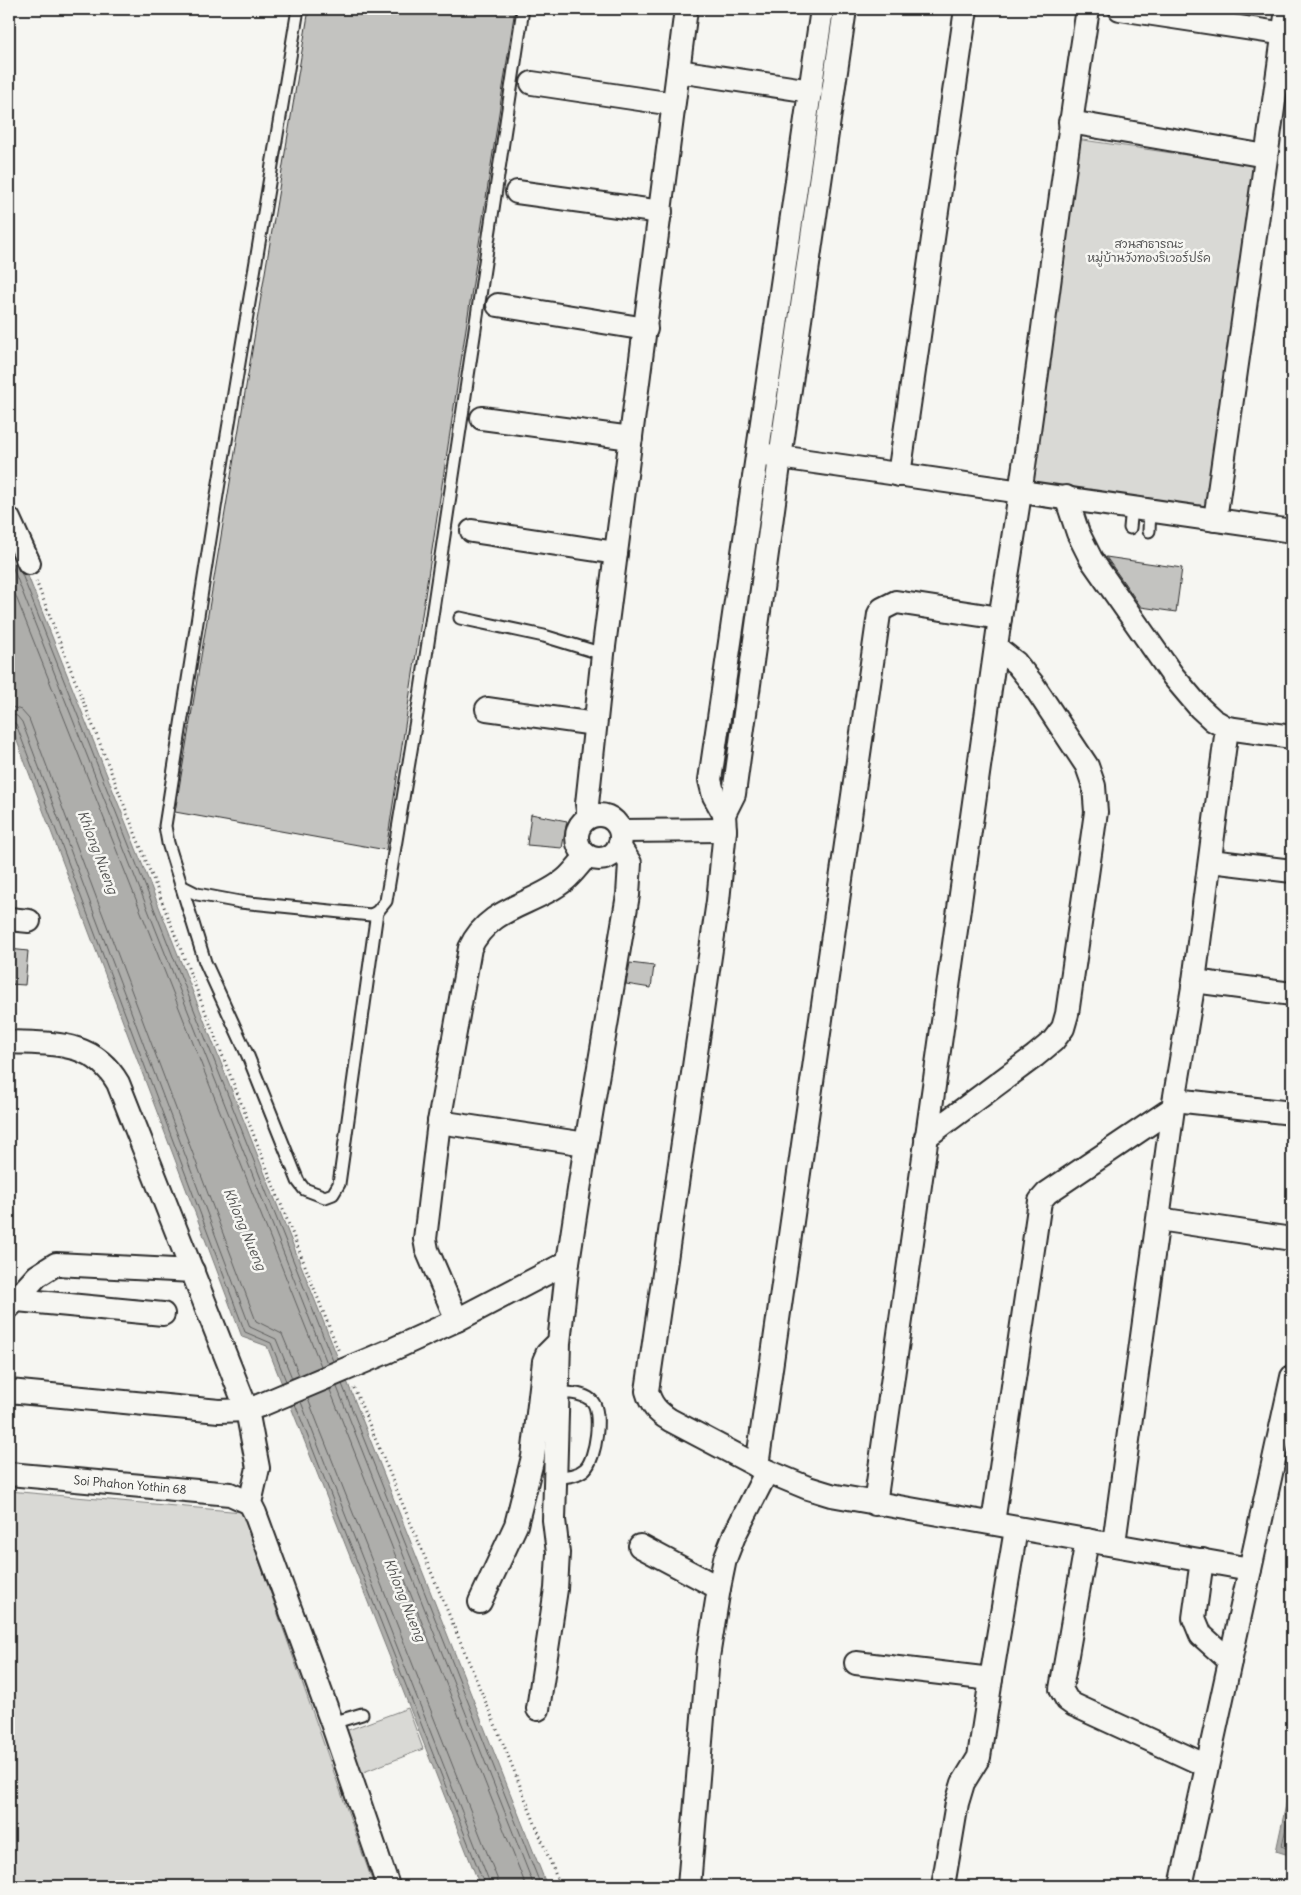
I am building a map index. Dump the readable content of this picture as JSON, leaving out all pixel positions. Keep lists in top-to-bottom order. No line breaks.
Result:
{"streets":{"street":["Soi Phahon Yothin 68"]},"water":["Khlong Nueng"],"parks":["สวนสาธารณะ หมู่บ้านวังทองริเวอร์ปร์ค"]}
